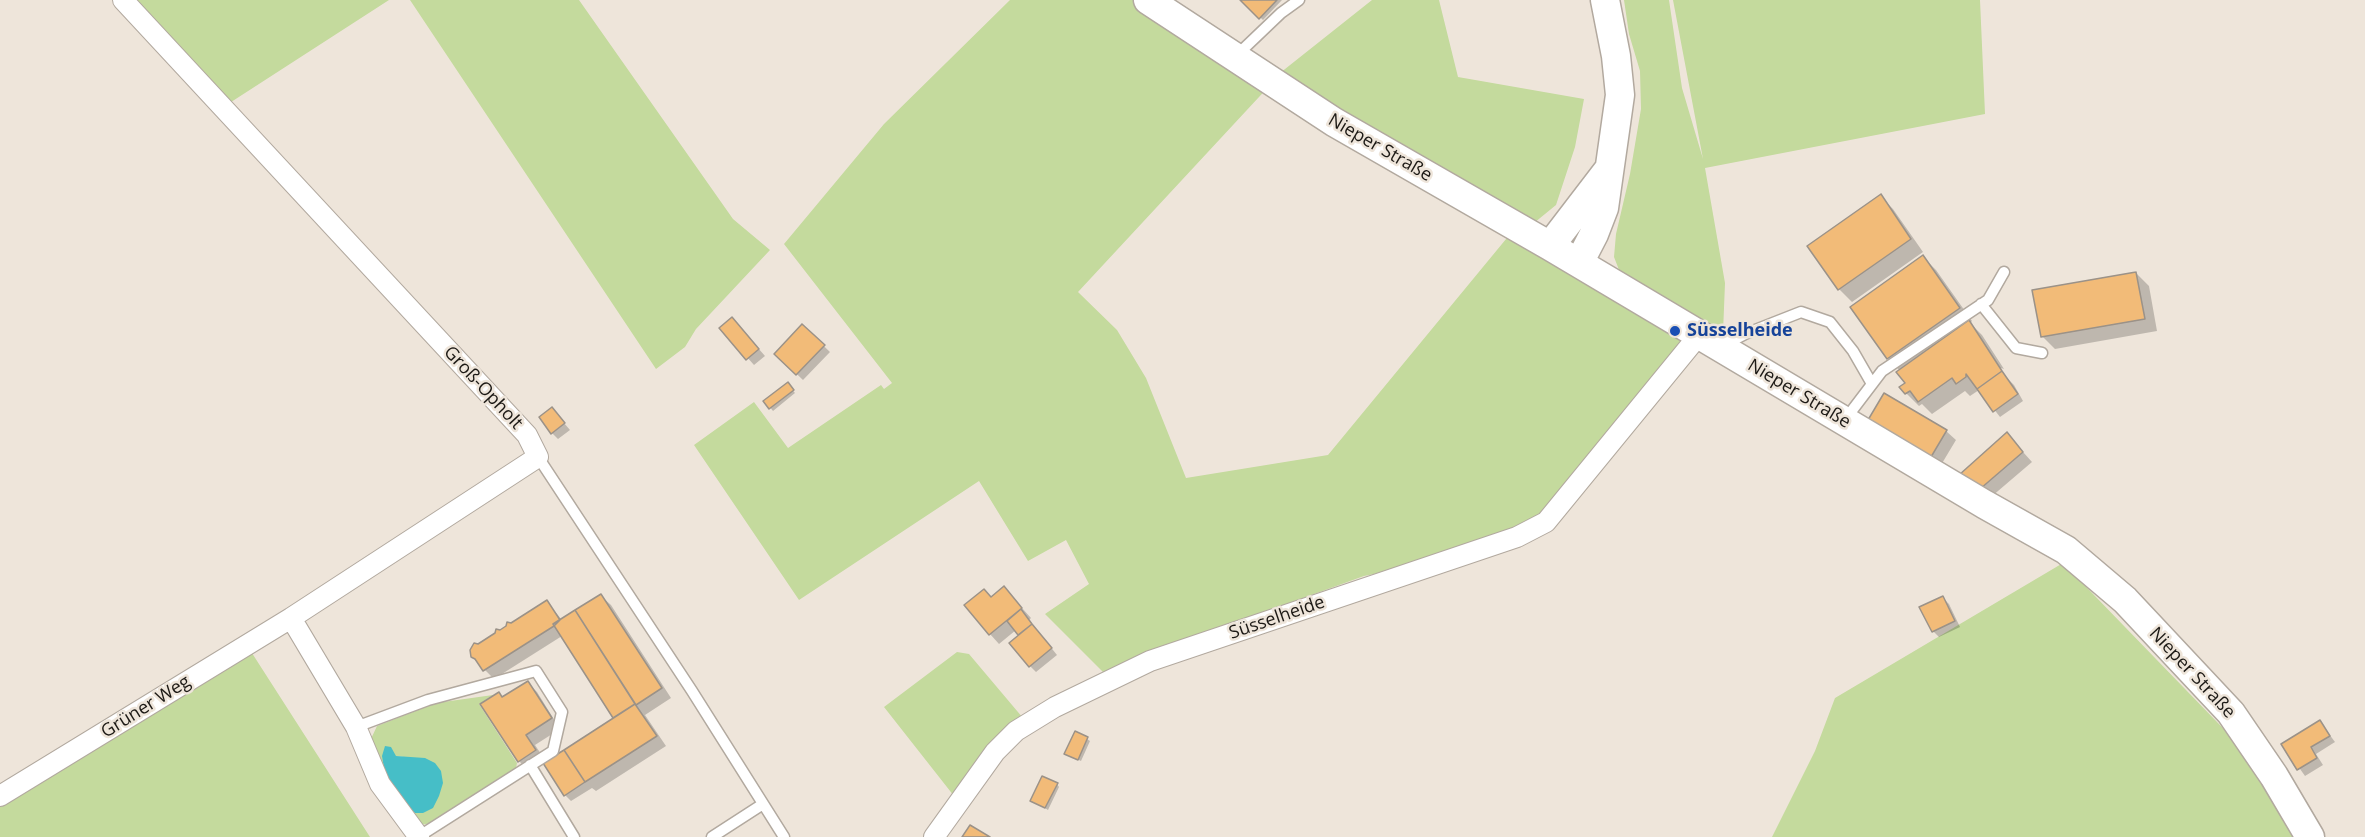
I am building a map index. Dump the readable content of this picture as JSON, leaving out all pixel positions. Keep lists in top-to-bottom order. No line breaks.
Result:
{"streets":{"main road":["Nieper Straße"],"street":["Groß-Opholt","Süsselheide","Grüner Weg"]},"crossings":[["Nieper Straße","Süsselheide"]],"places":["Süsselheide"]}
